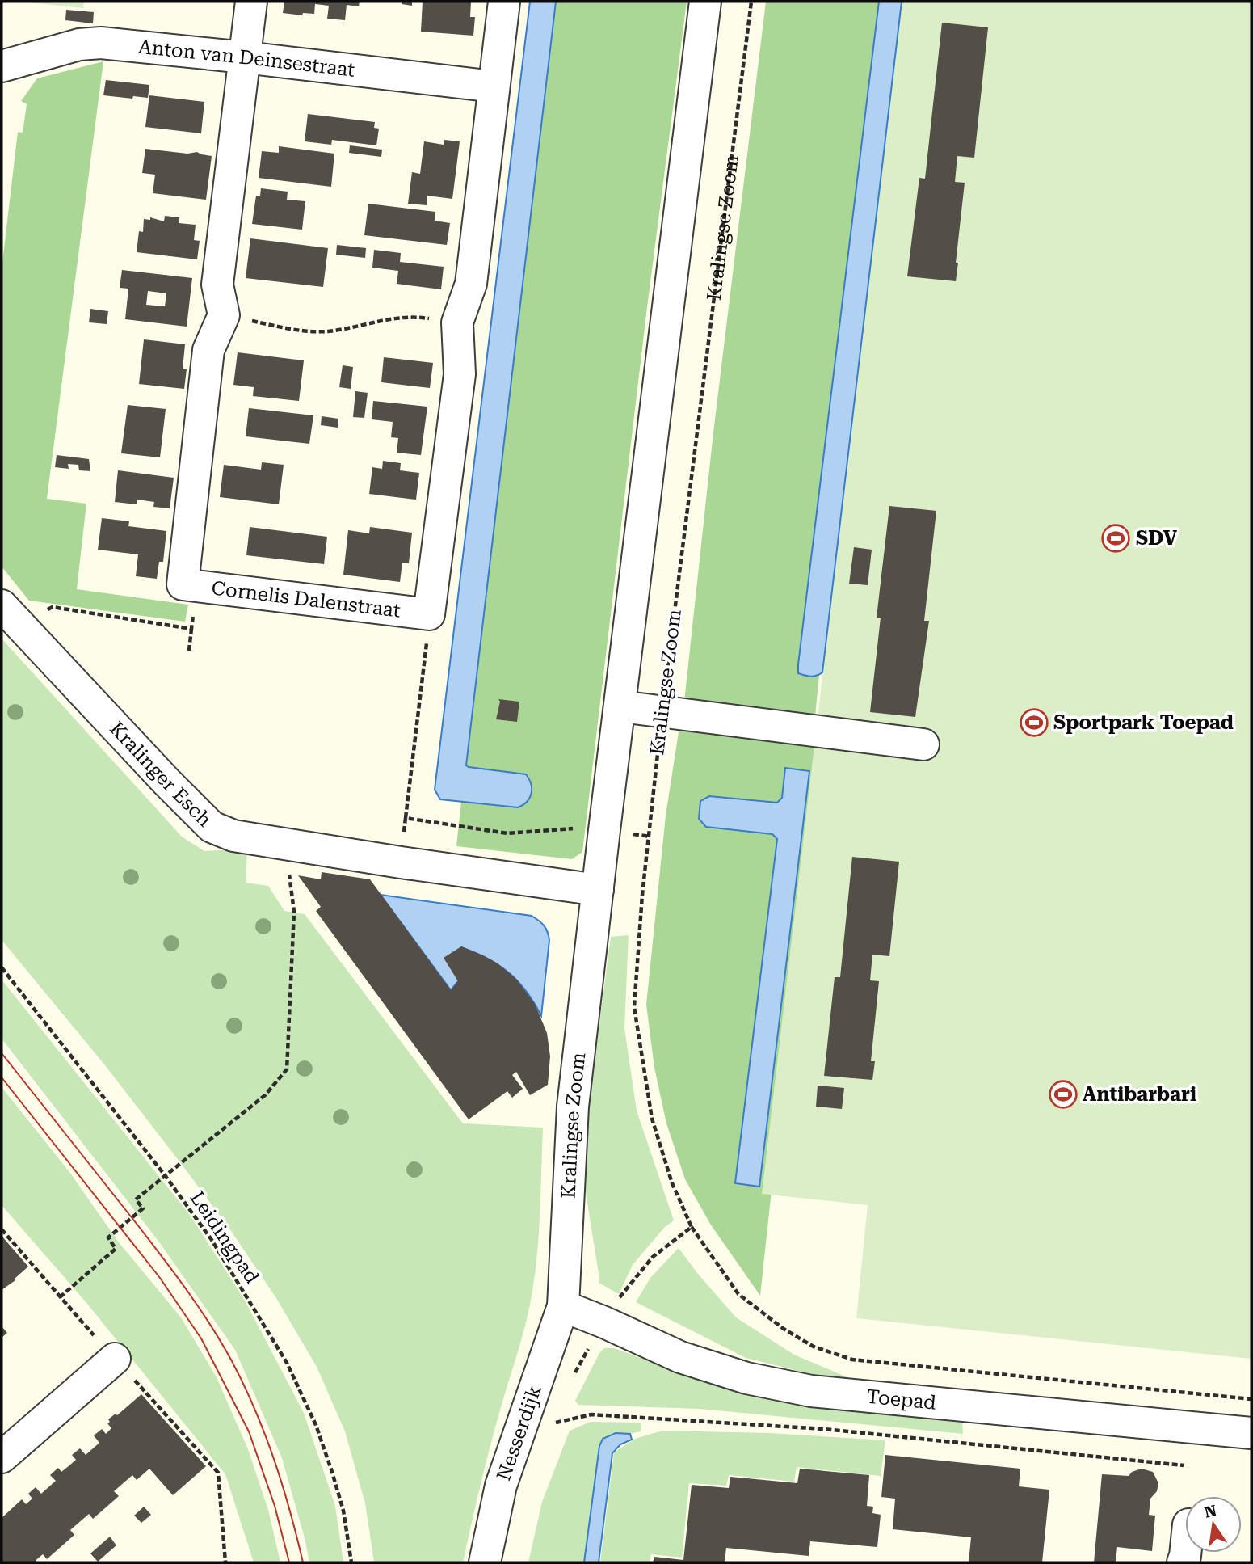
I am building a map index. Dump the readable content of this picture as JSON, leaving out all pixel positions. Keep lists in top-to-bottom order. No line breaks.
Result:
{"streets":{"street":["Anton van Deinsestraat","Kralingse Zoom","Cornelis Dalenstraat","Kralinger Esch","Toepad","Nesserdijk"],"path":["Leidingpad"]},"crossings":[["Anton van Deinsestraat","Cornelis Dalenstraat"],["Kralingse Zoom","Kralinger Esch"],["Kralingse Zoom","Toepad"],["Kralingse Zoom","Nesserdijk"],["Toepad","Nesserdijk"]],"places":{"sports":["SDV","Sportpark Toepad","Antibarbari"]},"north":"top"}
